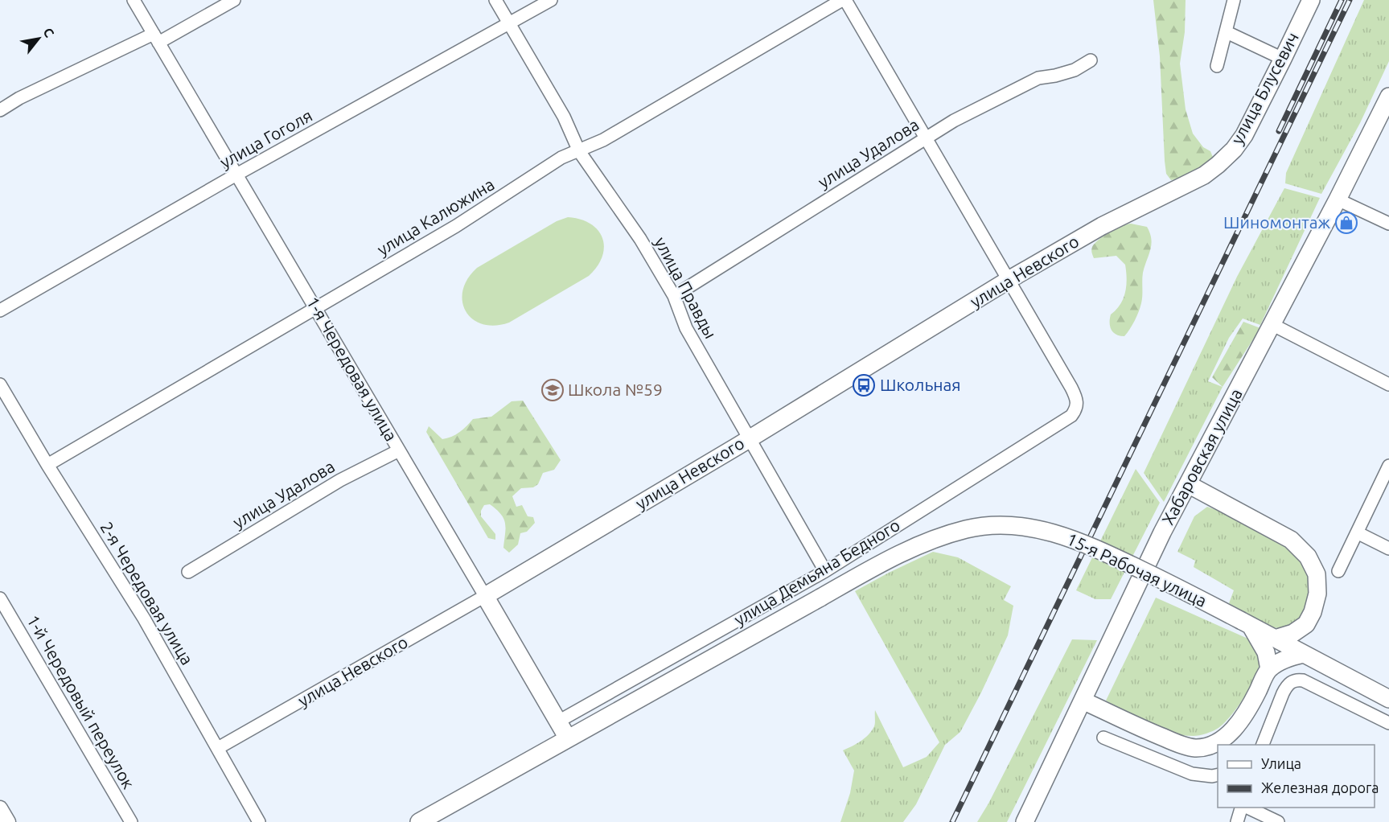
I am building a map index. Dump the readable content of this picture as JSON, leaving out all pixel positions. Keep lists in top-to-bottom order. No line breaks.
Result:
{"streets":{"main road":["улица Блусевич","улица Невского","1-я Чередовая улица","Хабаровская улица","15-я Рабочая улица","улица Демьяна Бедного"],"street":["улица Гоголя","улица Удалова","улица Калюжина","улица Правды","2-я Чередовая улица","1-й Чередовый переулок"]},"crossings":[["улица Блусевич","улица Невского"],["улица Гоголя","улица Правды"],["улица Гоголя","1-я Чередовая улица"],["улица Удалова","улица Правды"],["улица Удалова","1-я Чередовая улица"],["улица Калюжина","улица Правды"],["улица Калюжина","1-я Чередовая улица"],["улица Калюжина","2-я Чередовая улица"],["улица Невского","улица Правды"],["улица Невского","1-я Чередовая улица"],["улица Невского","улица Демьяна Бедного"],["улица Невского","2-я Чередовая улица"],["улица Правды","улица Демьяна Бедного"],["1-я Чередовая улица","улица Демьяна Бедного"],["15-я Рабочая улица","улица Демьяна Бедного"]],"places":{"shop":["Шиномонтаж"],"bus stop":["Школьная"],"school or university":["Школа №59"]},"legend":["Улица","Железная дорога"],"north":"top right"}
